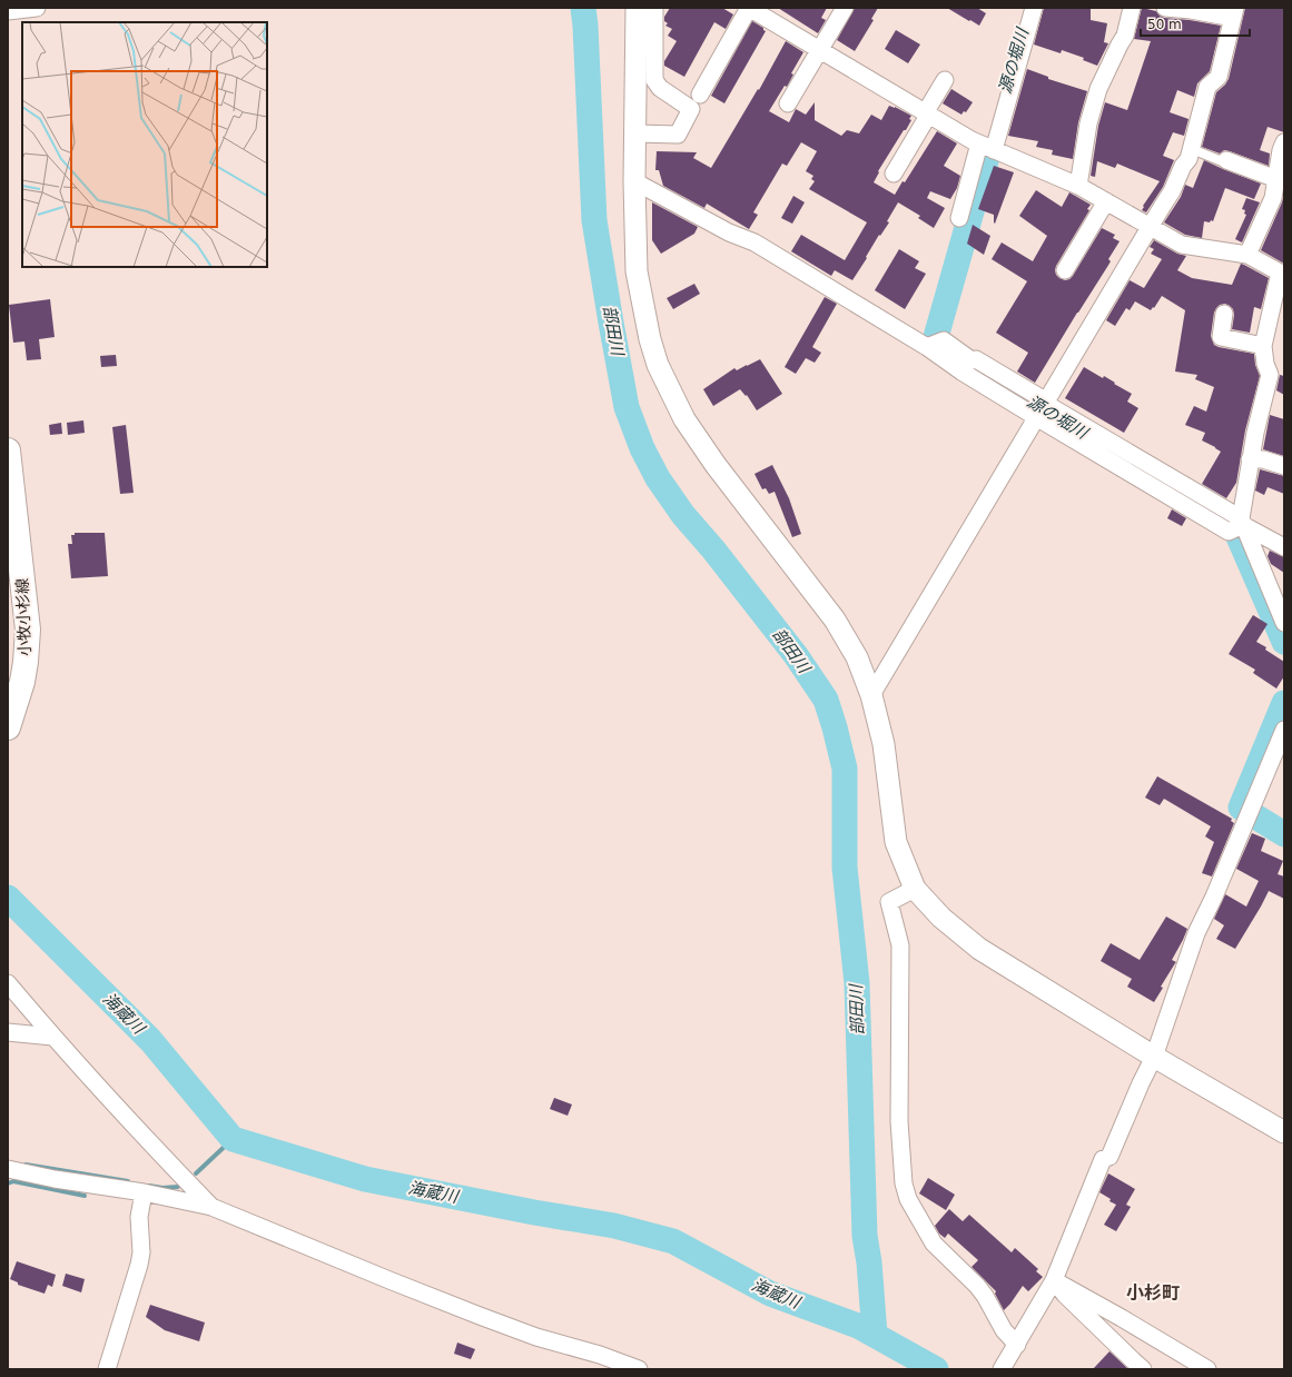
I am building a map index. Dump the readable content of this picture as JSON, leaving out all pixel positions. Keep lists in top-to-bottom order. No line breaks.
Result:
{"streets":{"main road":["小牧小杉線"]},"districts":["小杉町"],"water":["源の堀川","部田川","海蔵川"],"scale_bar":"50 m"}
